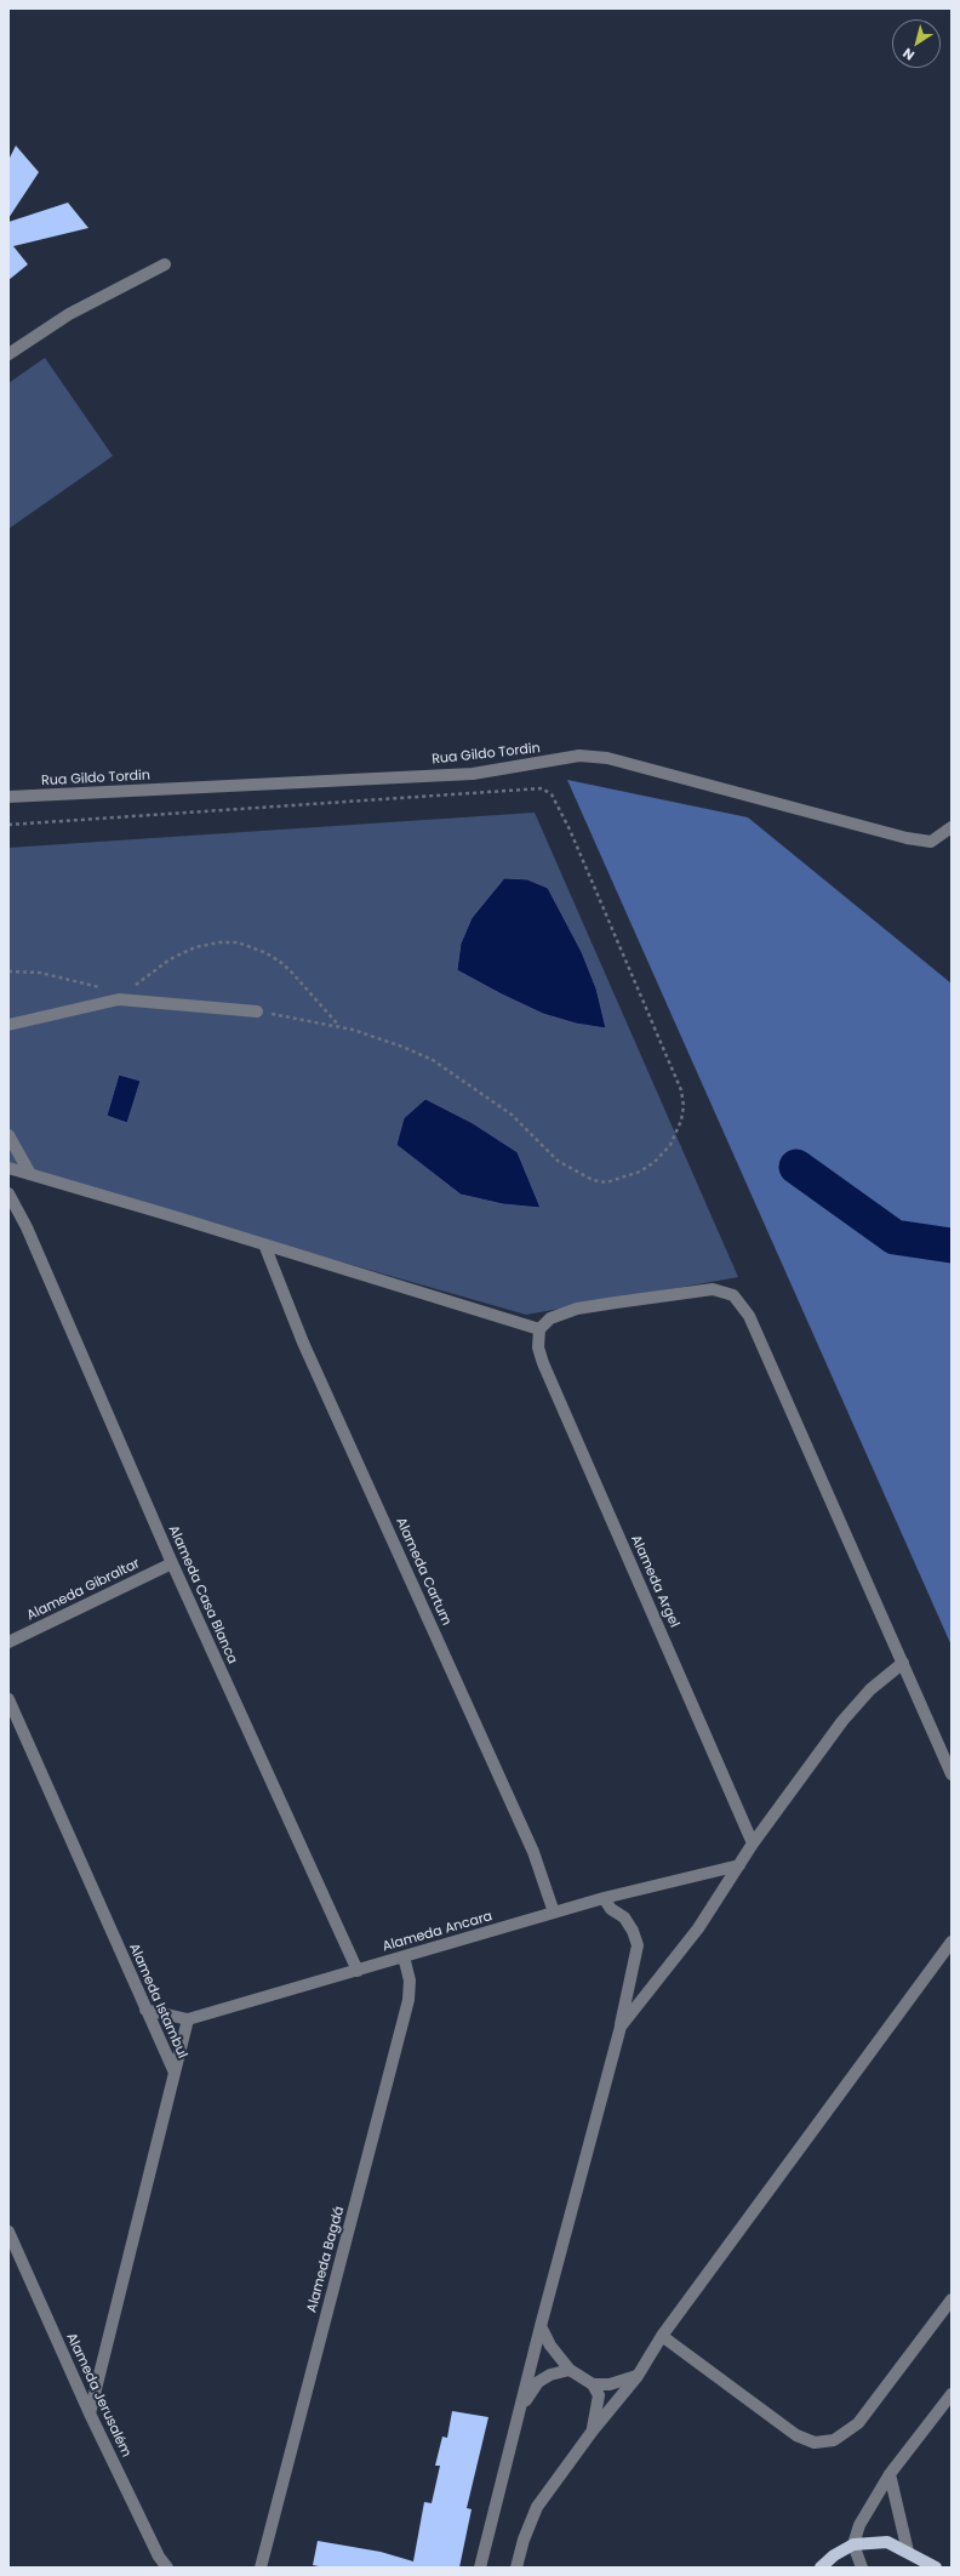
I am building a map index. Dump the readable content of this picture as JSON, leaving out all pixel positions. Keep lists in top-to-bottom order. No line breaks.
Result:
{"streets":{"street":["Rua Gildo Tordin","Alameda Cartum","Alameda Argel","Alameda Gibraltar","Alameda Casa Blanca","Alameda Ancara","Alameda Istambul","Alameda Bagdá","Alameda Jerusalém"]},"crossings":[["Alameda Cartum","Alameda Ancara"],["Alameda Gibraltar","Alameda Casa Blanca"],["Alameda Casa Blanca","Alameda Ancara"],["Alameda Ancara","Alameda Bagdá"],["Alameda Istambul","Alameda Jerusalém"]],"north":"bottom left"}
